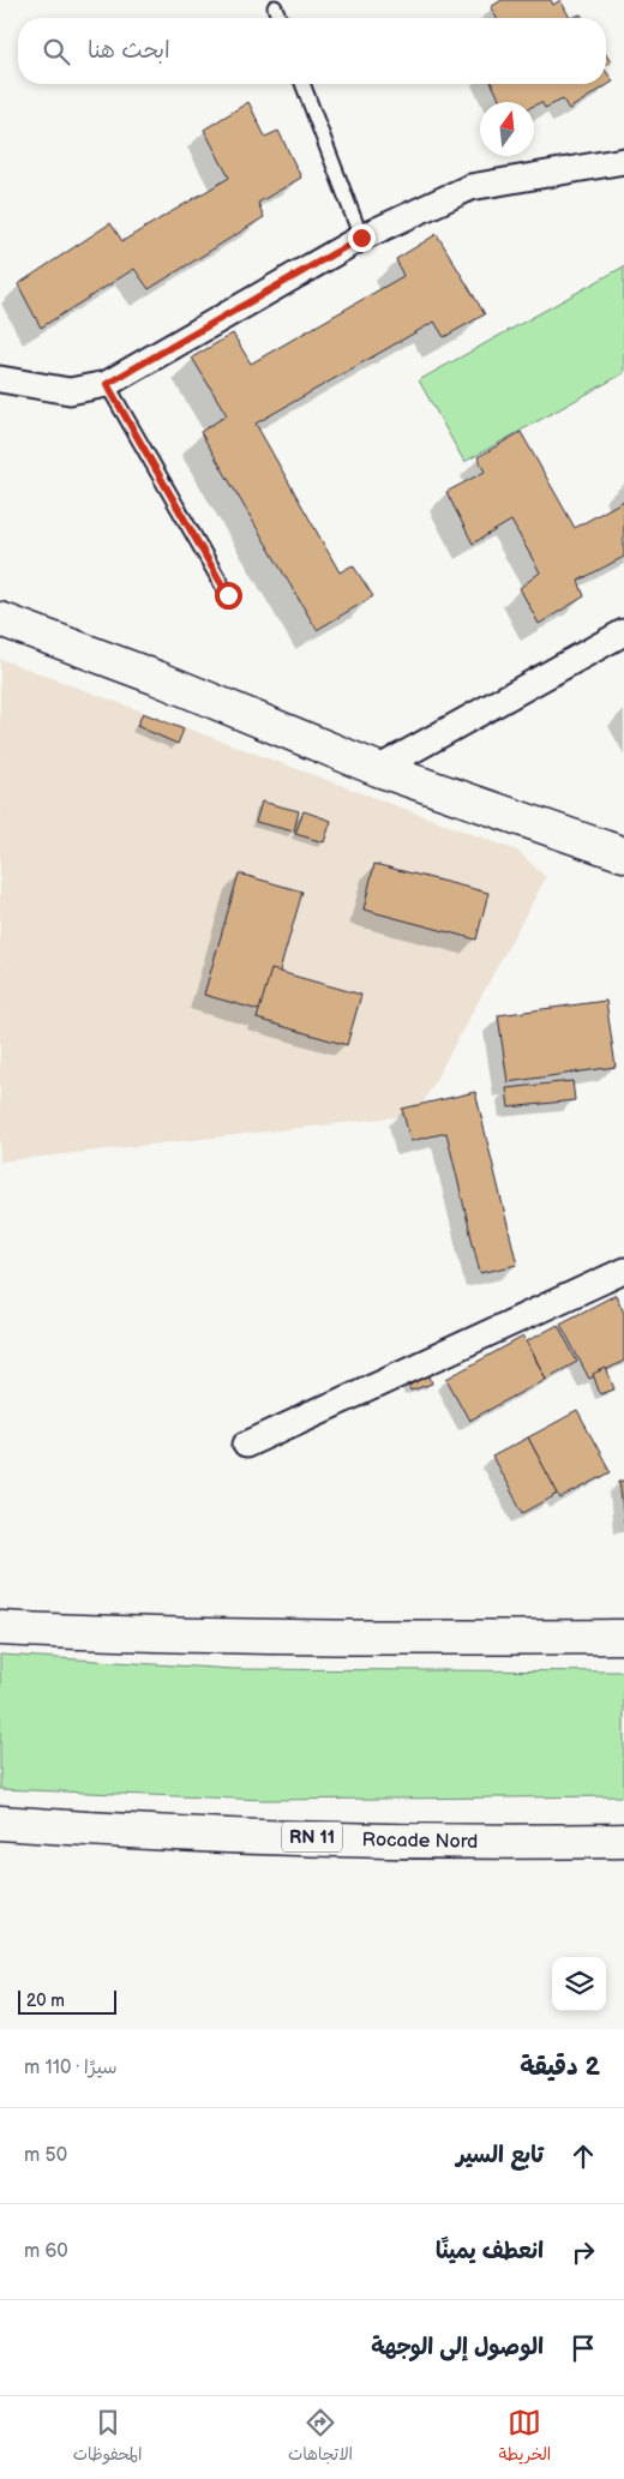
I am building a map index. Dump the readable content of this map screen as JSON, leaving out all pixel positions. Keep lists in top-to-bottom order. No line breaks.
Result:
{"streets":{"main road":["RN 11","Rocade Nord"]},"scale_bar":"20 m","north":"top","page":{"search":"ابحث هنا","scale":"20 m","heading":["2 دقيقة","سيرًا · 110 m"],"list":[["تابع السير","50 m"],["انعطف يمينًا","60 m"],"الوصول إلى الوجهة"],"nav":["الخريطة","الاتجاهات","المحفوظات"]}}
